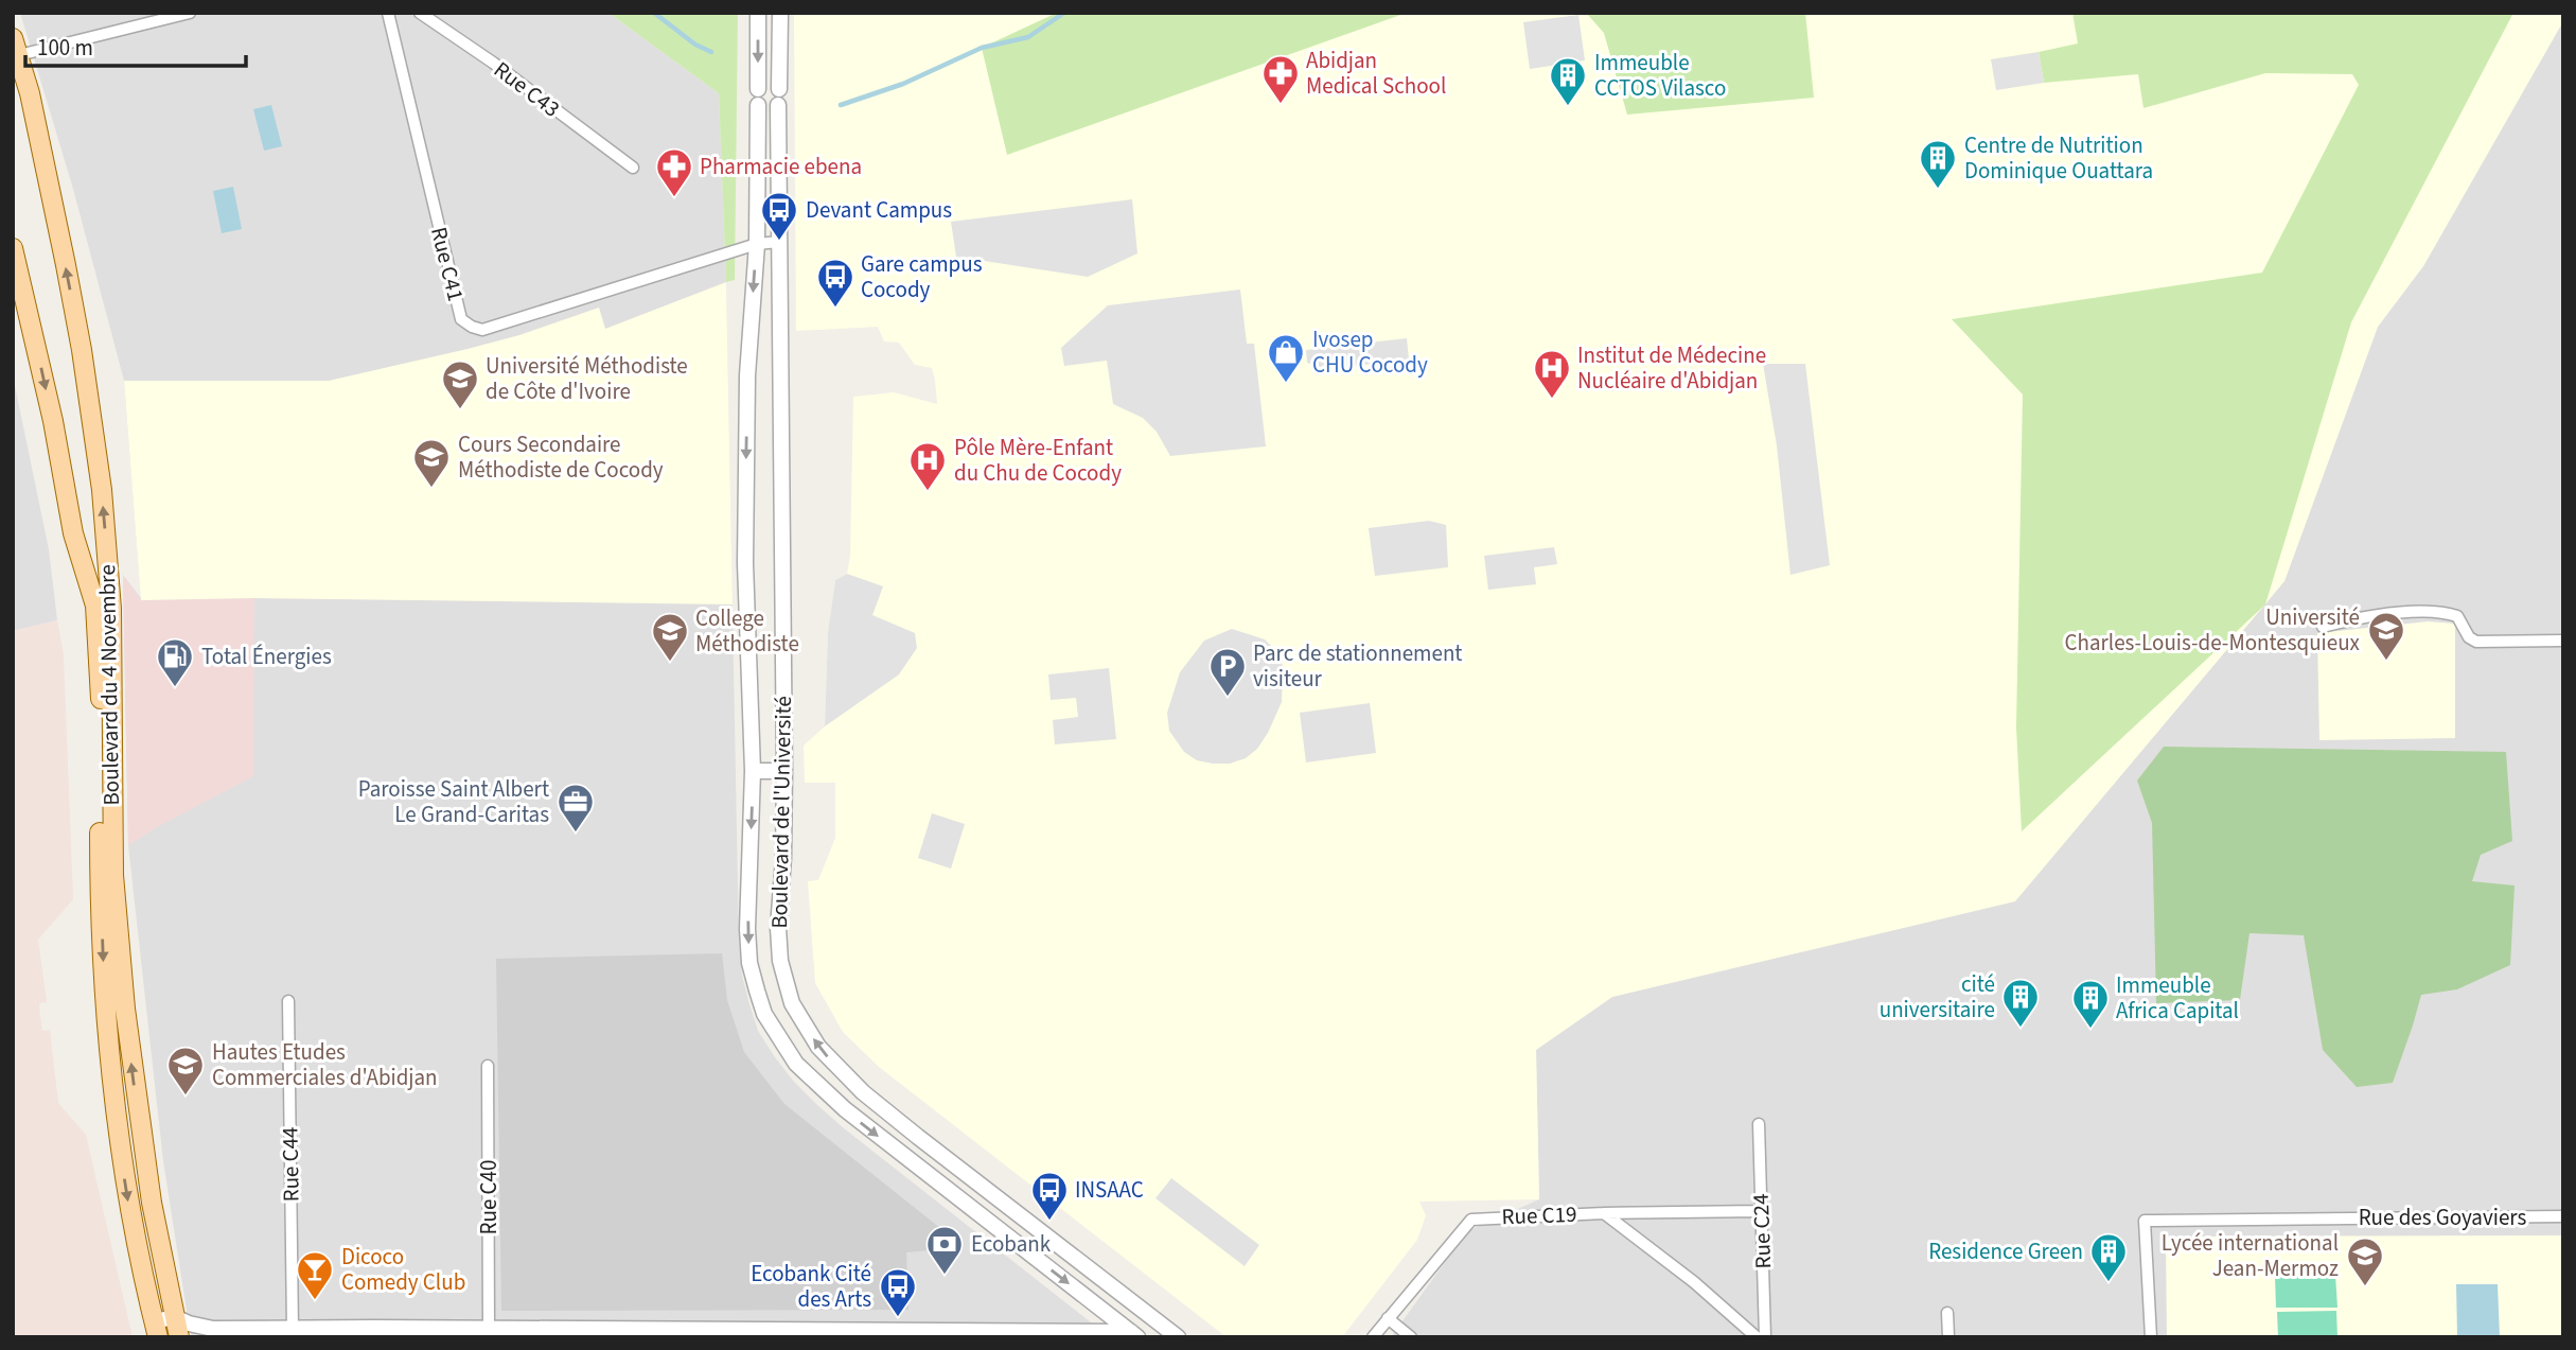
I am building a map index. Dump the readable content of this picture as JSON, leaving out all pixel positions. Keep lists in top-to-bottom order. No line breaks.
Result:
{"streets":{"main road":["Boulevard du 4 Novembre"],"street":["Rue C43","Rue C41","Boulevard de l'Université","Rue C44","Rue C40","Rue C19","Rue des Goyaviers","Rue C24"]},"crossings":[["Rue C41","Boulevard de l'Université"],["Rue C19","Rue C24"]],"places":{"pharmacy":["Abidjan Medical School","Pharmacie ebena"],"building":["Immeuble CCTOS Vilasco","Centre de Nutrition Dominique Ouattara","cité universitaire","Immeuble Africa Capital","Residence Green"],"bus stop":["Devant Campus","Gare campus Cocody","INSAAC","Ecobank Cité des Arts"],"shop":["Ivosep CHU Cocody"],"hospital":["Institut de Médecine Nucléaire d'Abidjan","Pôle Mère-Enfant du Chu de Cocody"],"school or university":["Université Méthodiste de Côte d'Ivoire","Cours Secondaire Méthodiste de Cocody","Université Charles-Louis-de-Montesquieux","College Méthodiste","Hautes Etudes Commerciales d'Abidjan","Lycée international Jean-Mermoz"],"fuel station":["Total Énergies"],"parking":["Parc de stationnement visiteur"],"office":["Paroisse Saint Albert Le Grand-Caritas"],"bank":["Ecobank"],"bar":["Dicoco Comedy Club"]},"scale_bar":"100 m"}
